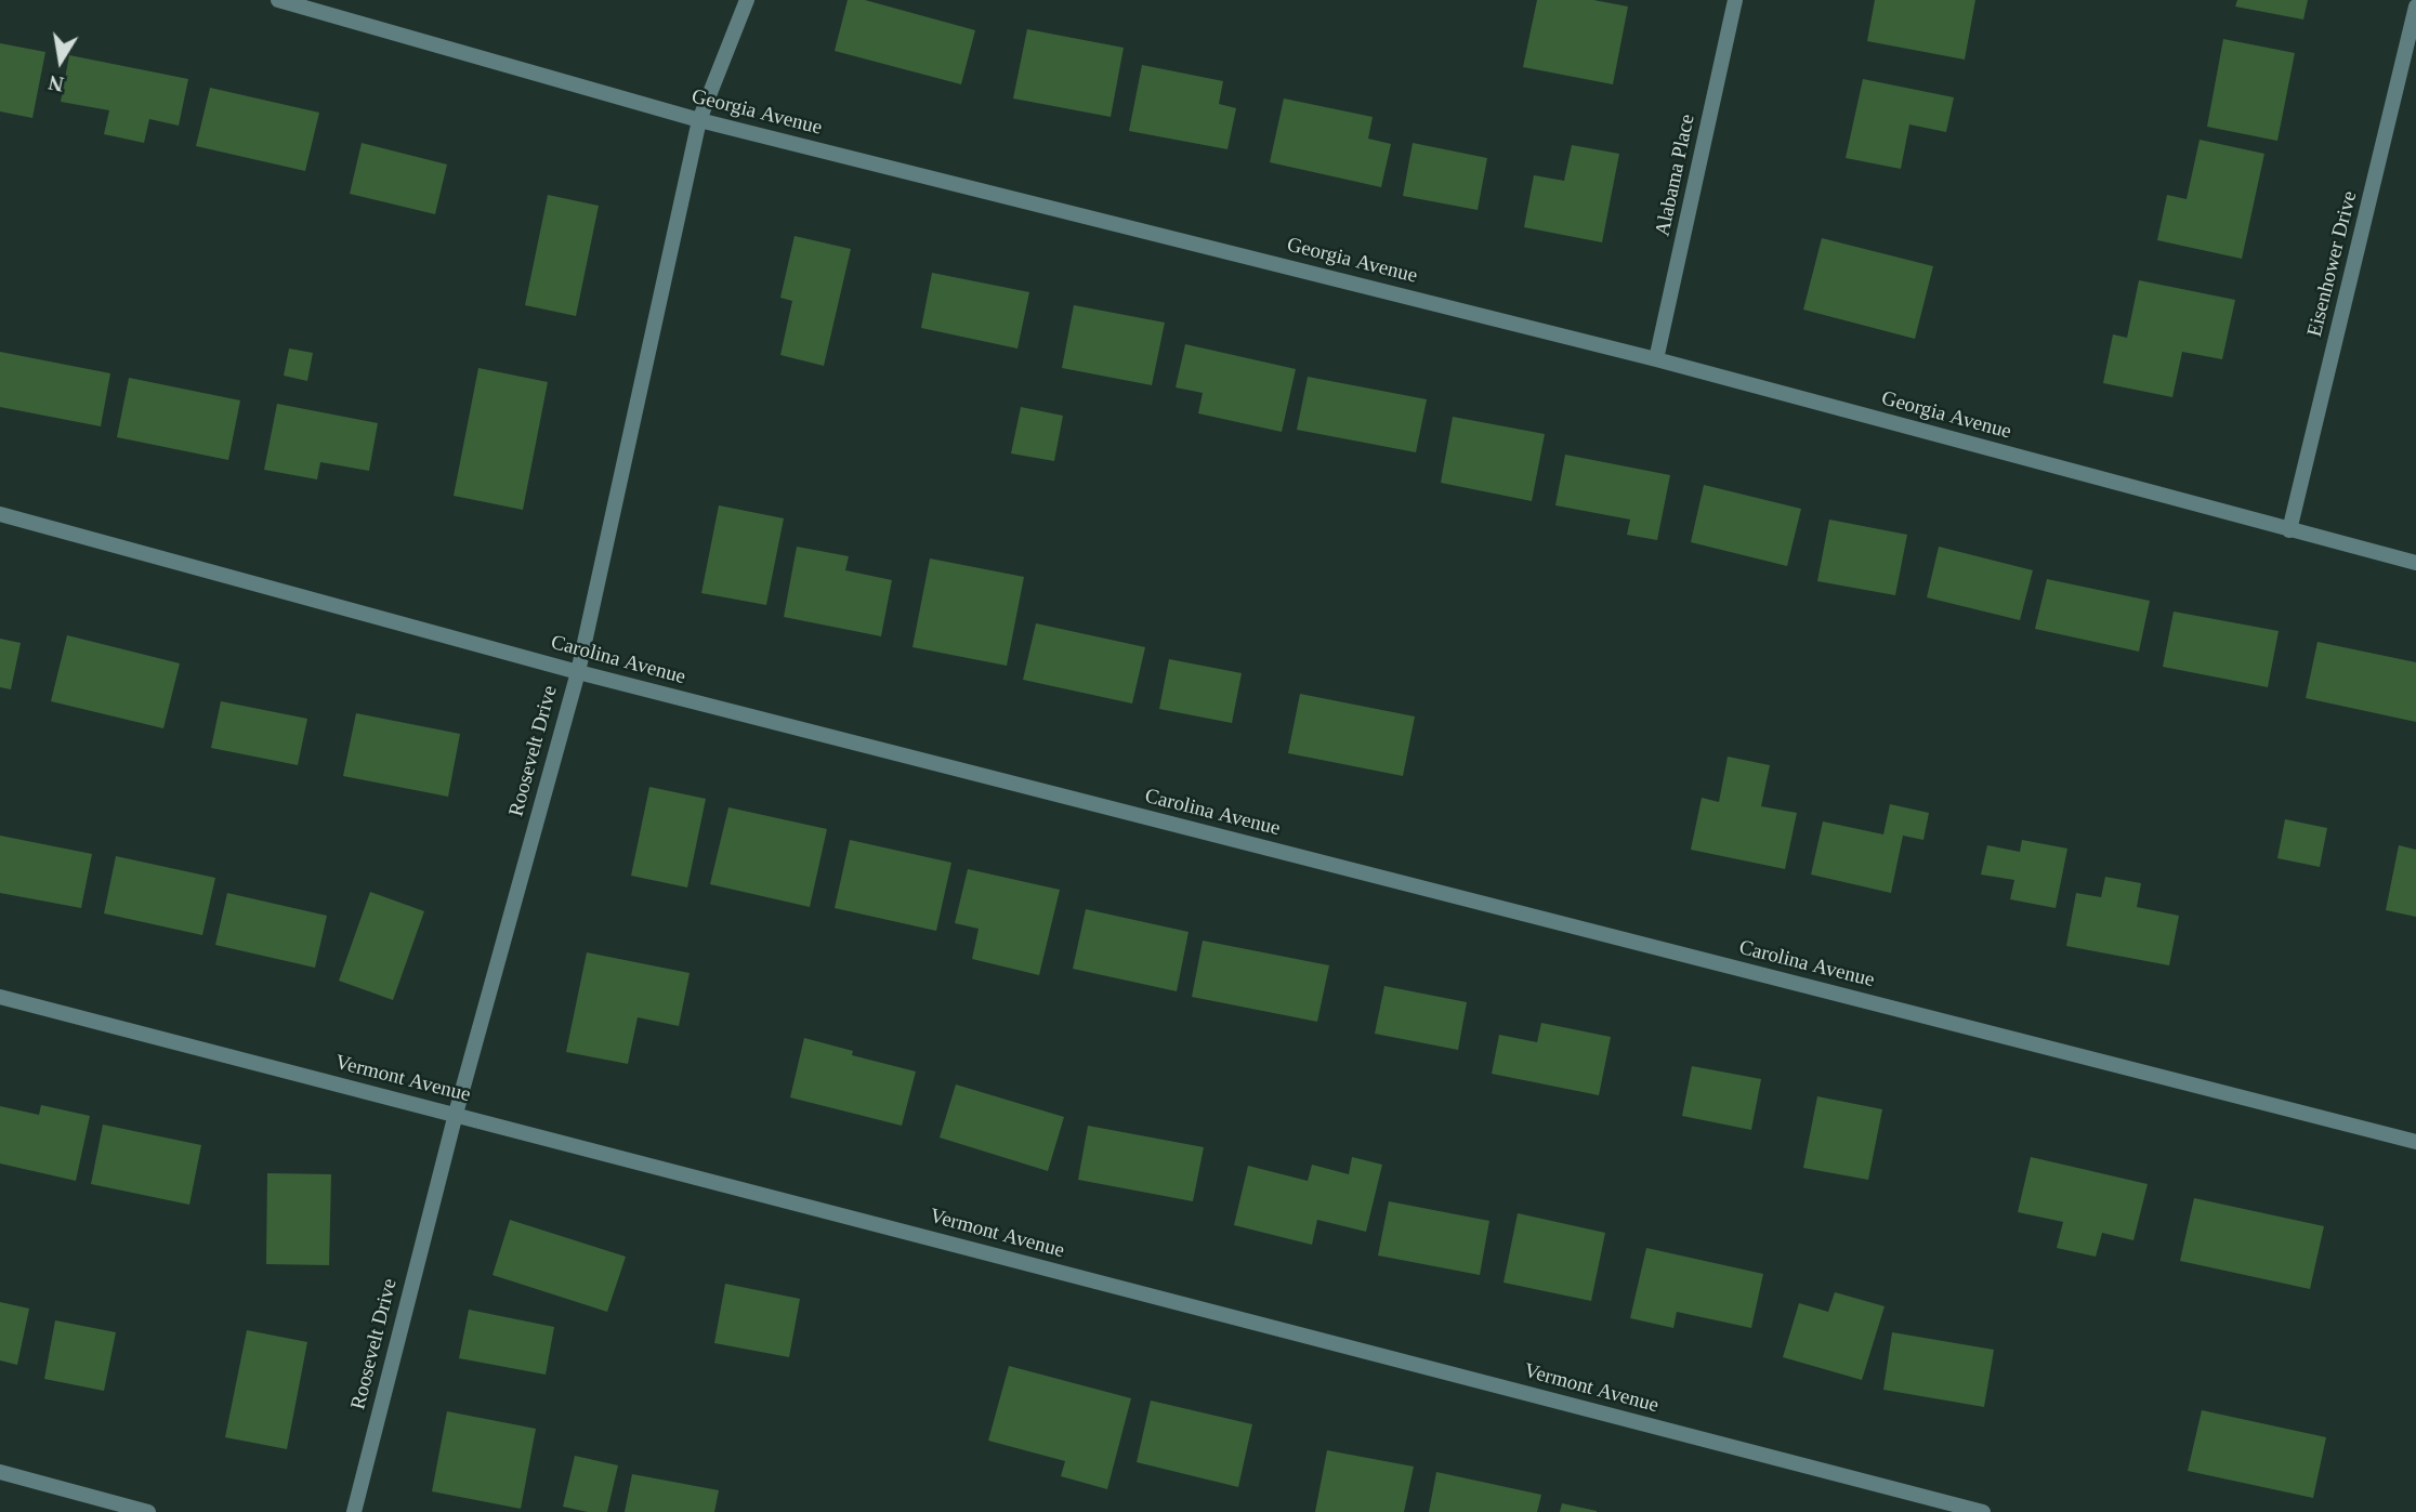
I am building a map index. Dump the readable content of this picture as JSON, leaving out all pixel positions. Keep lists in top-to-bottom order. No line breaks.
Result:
{"streets":{"street":["Georgia Avenue","Alabama Place","Eisenhower Drive","Carolina Avenue","Roosevelt Drive","Vermont Avenue"]},"crossings":[["Georgia Avenue","Alabama Place"],["Georgia Avenue","Eisenhower Drive"],["Georgia Avenue","Roosevelt Drive"],["Carolina Avenue","Roosevelt Drive"],["Roosevelt Drive","Vermont Avenue"]],"north":"bottom"}
